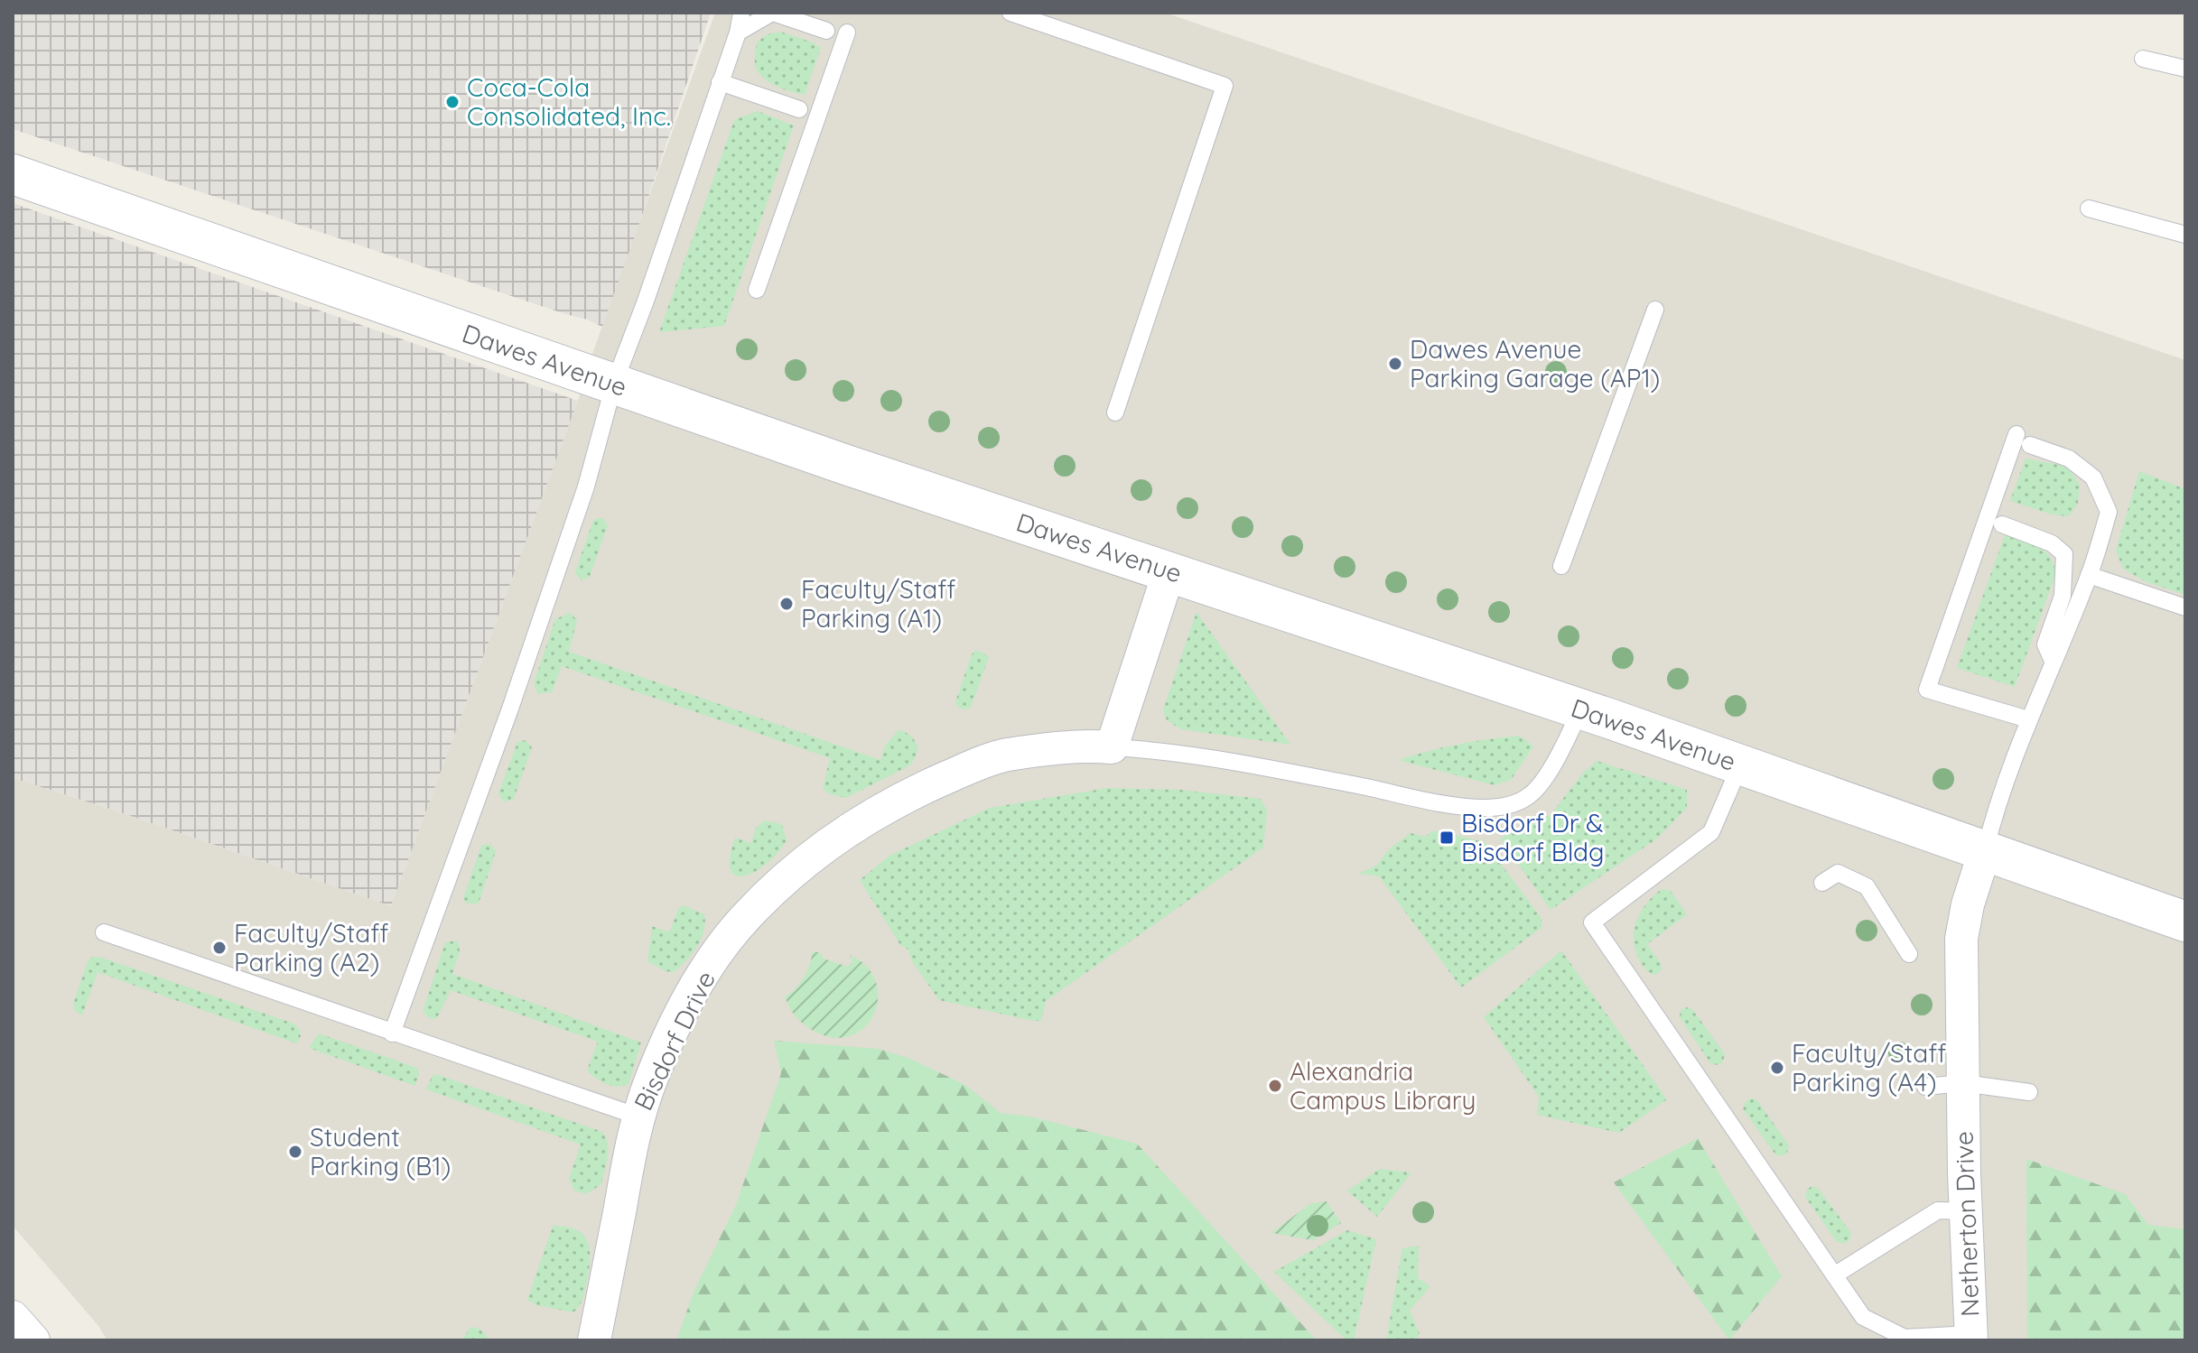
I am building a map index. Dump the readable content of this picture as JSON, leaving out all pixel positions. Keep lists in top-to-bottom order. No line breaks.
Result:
{"streets":{"street":["Dawes Avenue","Bisdorf Drive","Netherton Drive"]},"crossings":[["Dawes Avenue","Netherton Drive"]],"places":{"other":["Coca-Cola Consolidated, Inc.","Dawes Avenue Parking Garage (AP1)","Faculty/Staff Parking (A1)","Faculty/Staff Parking (A2)","Faculty/Staff Parking (A4)","Alexandria Campus Library","Student Parking (B1)"],"transit":["Bisdorf Dr & Bisdorf Bldg"]}}
